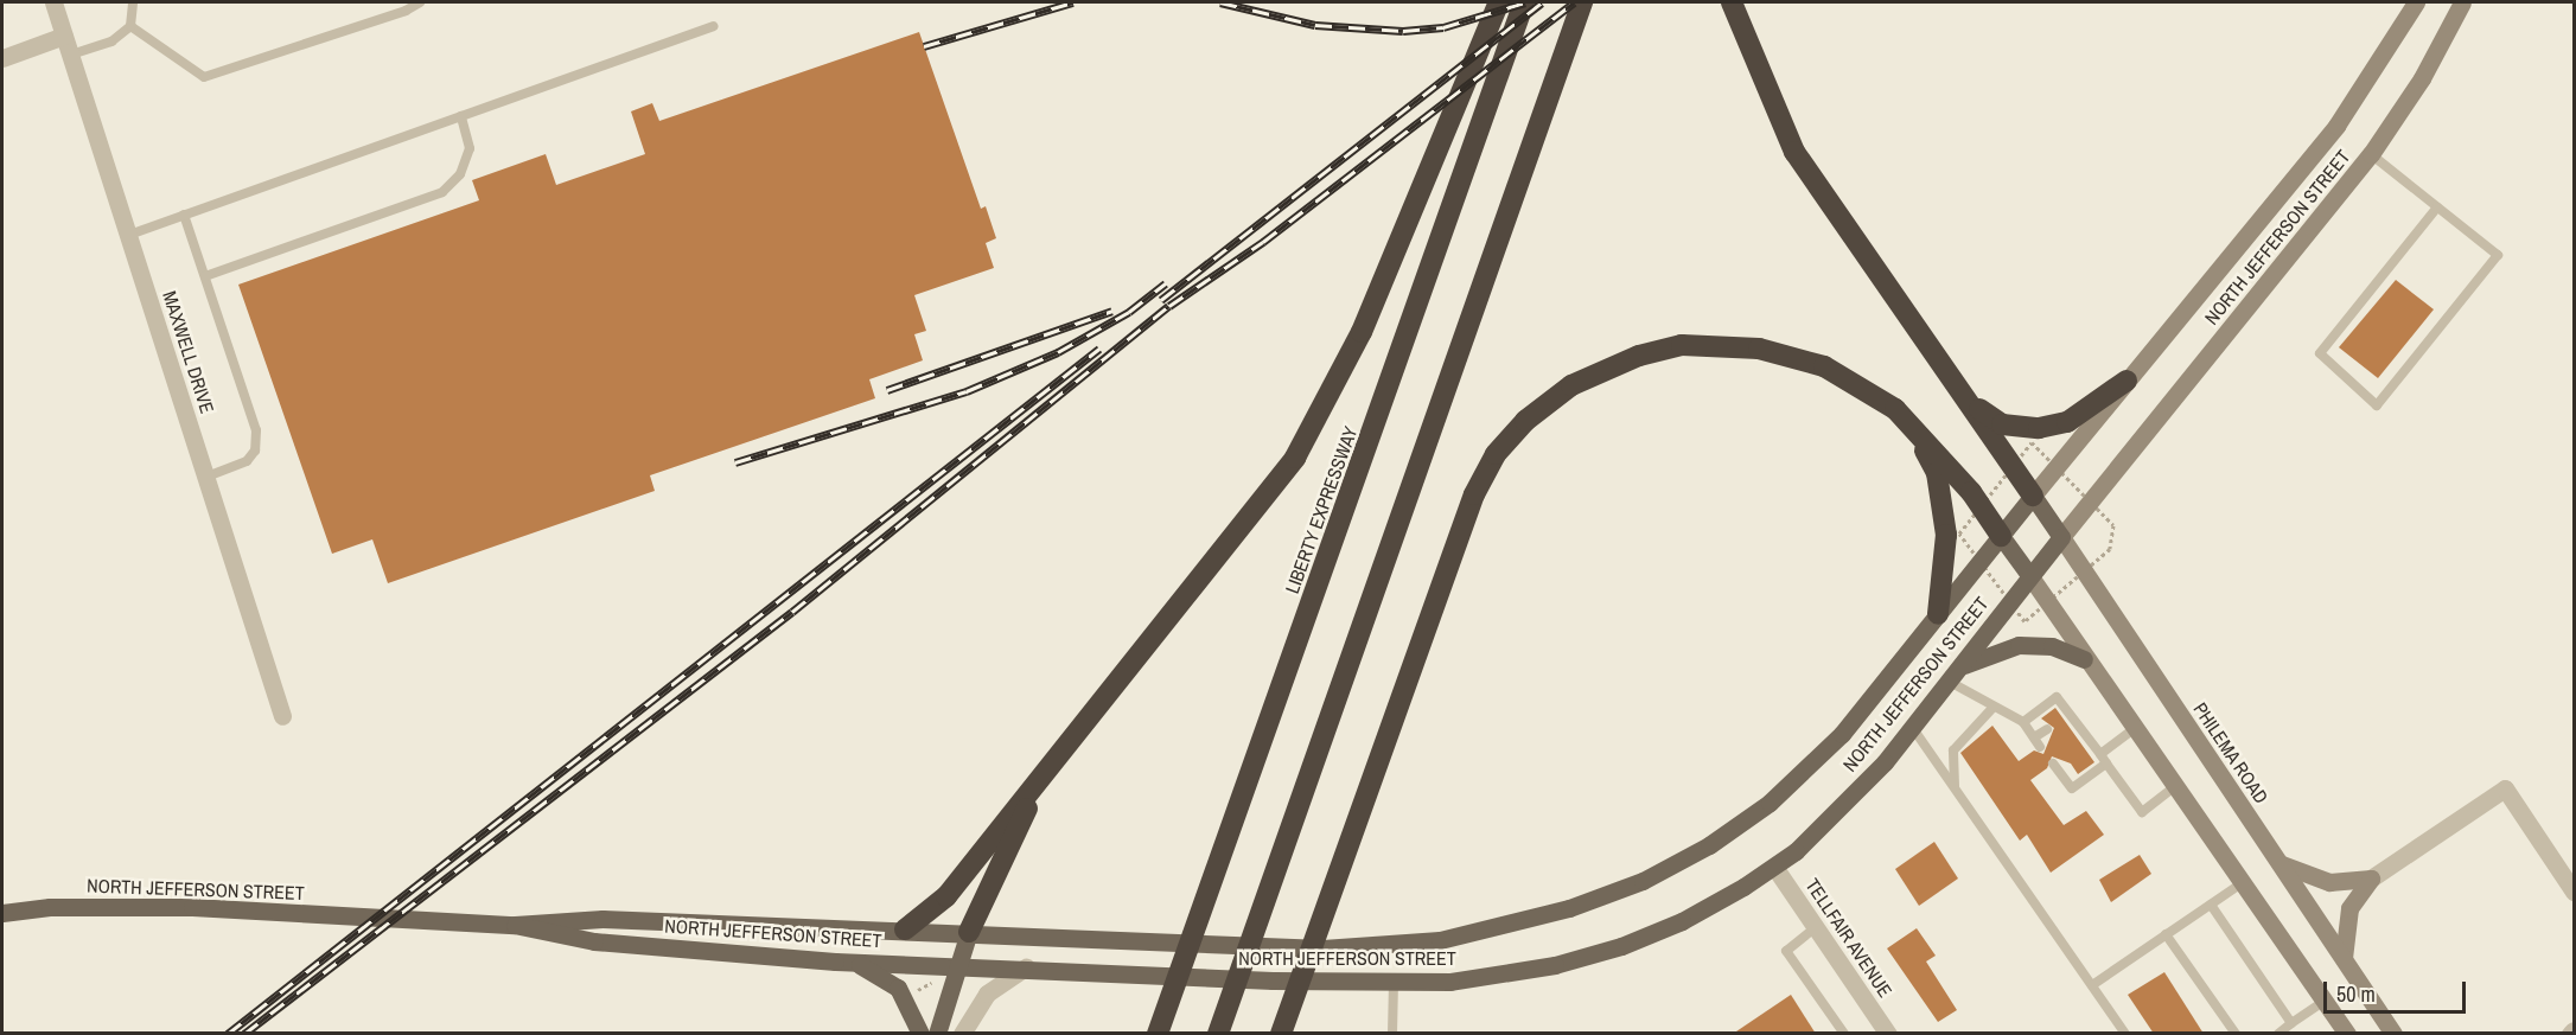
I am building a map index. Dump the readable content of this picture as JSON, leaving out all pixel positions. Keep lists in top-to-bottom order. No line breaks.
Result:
{"streets":{"highway":["LIBERTY EXPRESSWAY"],"main road":["NORTH JEFFERSON STREET","PHILEMA ROAD"],"street":["MAXWELL DRIVE","TELLFAIR AVENUE"]},"crossings":[["NORTH JEFFERSON STREET","PHILEMA ROAD"],["NORTH JEFFERSON STREET","TELLFAIR AVENUE"]],"scale_bar":"50 m"}
